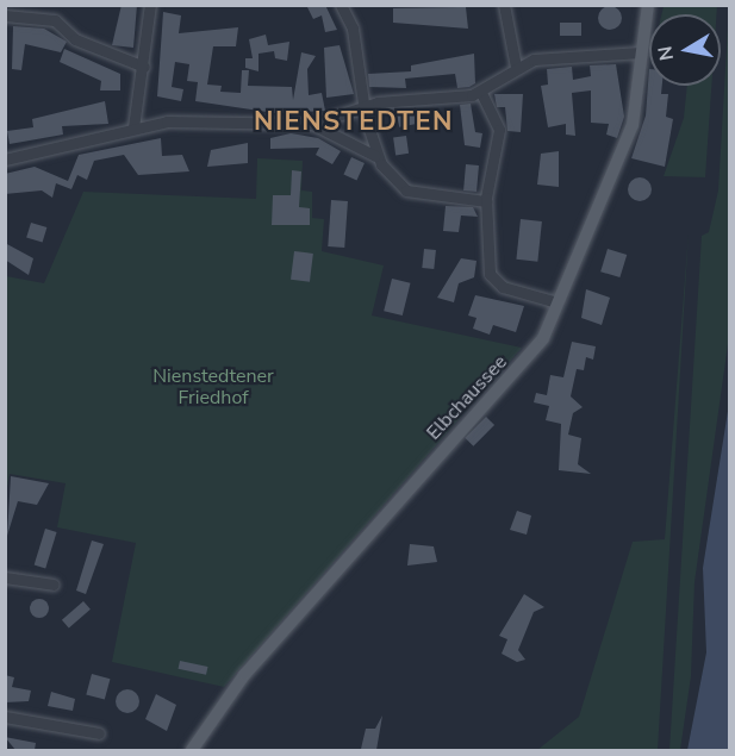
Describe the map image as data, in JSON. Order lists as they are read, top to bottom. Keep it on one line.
{"streets":{"main road":["Elbchaussee"]},"districts":["NIENSTEDTEN"],"parks":["Nienstedtener Friedhof"],"north":"left"}
